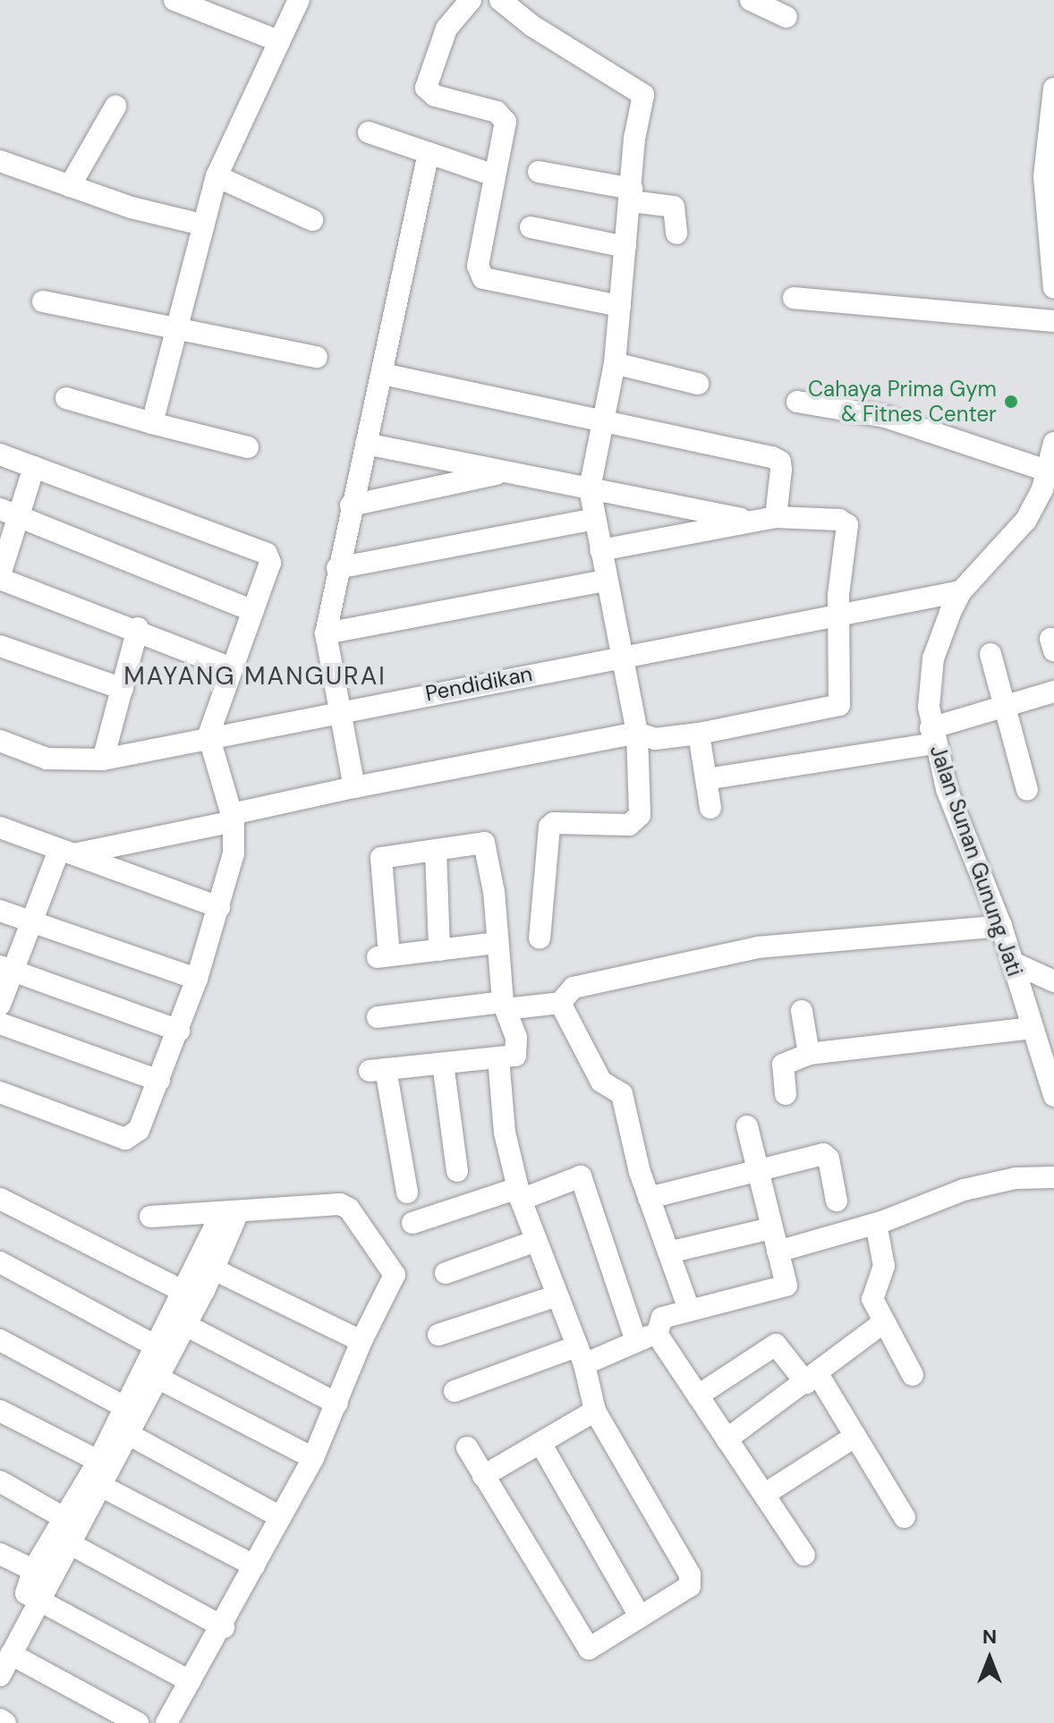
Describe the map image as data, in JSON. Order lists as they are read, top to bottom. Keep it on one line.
{"streets":{"street":["Pendidikan","Jalan Sunan Gunung Jati"]},"crossings":[["Pendidikan","Jalan Sunan Gunung Jati"]],"districts":["MAYANG MANGURAI"],"places":["Cahaya Prima Gym & Fitnes Center"],"north":"top"}
